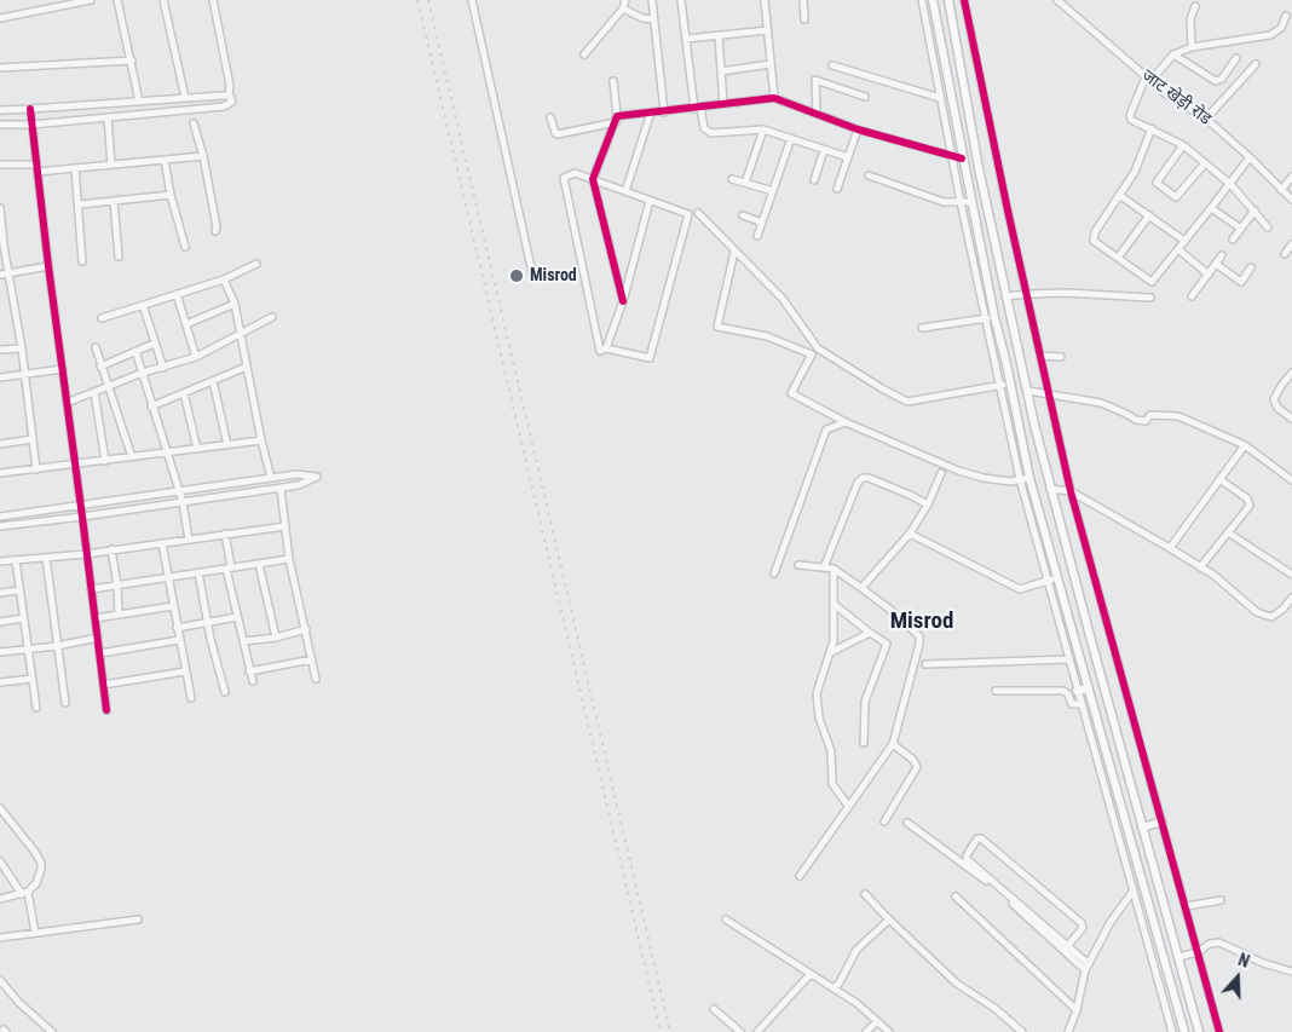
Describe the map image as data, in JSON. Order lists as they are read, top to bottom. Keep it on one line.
{"streets":{"street":["जाट खेड़ी रोड"]},"districts":["Misrod"],"places":["Misrod"],"north":"top"}
